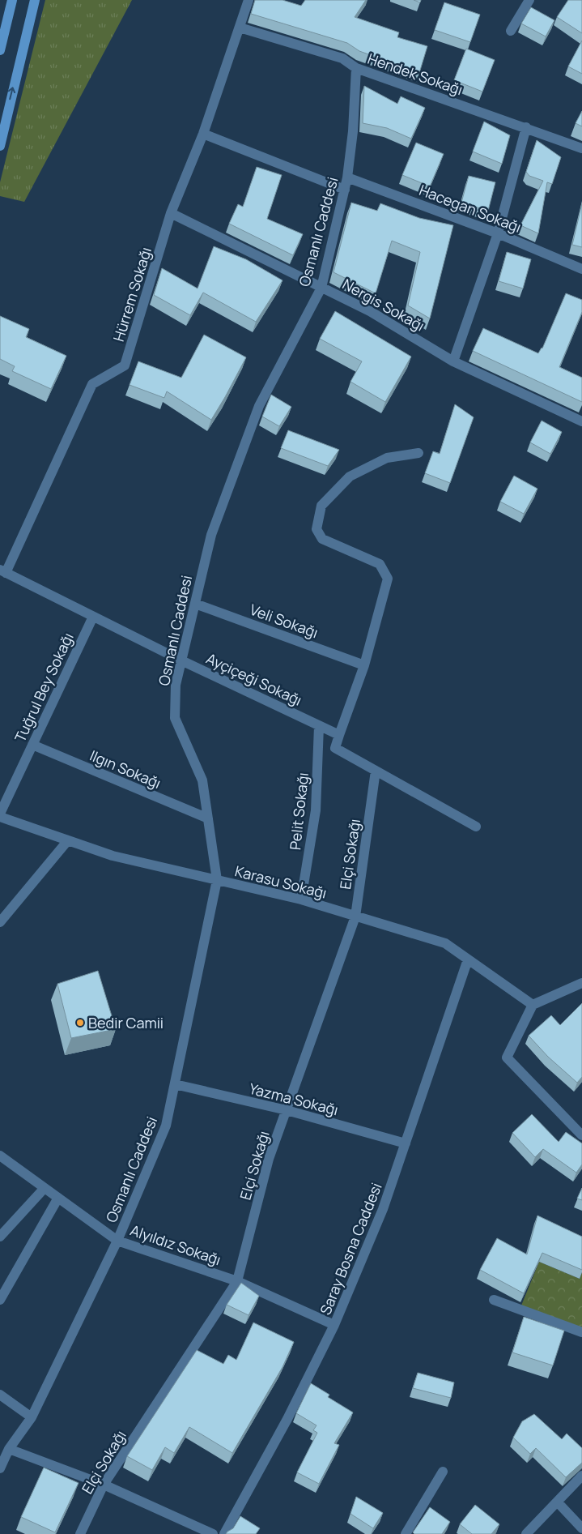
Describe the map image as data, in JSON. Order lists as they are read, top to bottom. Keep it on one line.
{"streets":{"street":["Hendek Sokağı","Hacegan Sokağı","Osmanlı Caddesi","Hürrem Sokağı","Nergis Sokağı","Veli Sokağı","Ayçiçeği Sokağı","Tuğrul Bey Sokağı","Ilgın Sokağı","Pelit Sokağı","Elçi Sokağı","Karasu Sokağı","Yazma Sokağı","Alyıldız Sokağı","Saray Bosna Caddesi"]},"crossings":[["Hendek Sokağı","Osmanlı Caddesi"],["Hendek Sokağı","Hürrem Sokağı"],["Hacegan Sokağı","Osmanlı Caddesi"],["Osmanlı Caddesi","Nergis Sokağı"],["Osmanlı Caddesi","Veli Sokağı"],["Osmanlı Caddesi","Ayçiçeği Sokağı"],["Osmanlı Caddesi","Ilgın Sokağı"],["Osmanlı Caddesi","Karasu Sokağı"],["Osmanlı Caddesi","Yazma Sokağı"],["Osmanlı Caddesi","Alyıldız Sokağı"],["Hürrem Sokağı","Nergis Sokağı"],["Hürrem Sokağı","Ayçiçeği Sokağı"],["Ayçiçeği Sokağı","Tuğrul Bey Sokağı"],["Ayçiçeği Sokağı","Pelit Sokağı"],["Tuğrul Bey Sokağı","Ilgın Sokağı"],["Pelit Sokağı","Karasu Sokağı"],["Elçi Sokağı","Karasu Sokağı"],["Elçi Sokağı","Yazma Sokağı"],["Elçi Sokağı","Alyıldız Sokağı"],["Karasu Sokağı","Saray Bosna Caddesi"],["Yazma Sokağı","Saray Bosna Caddesi"],["Alyıldız Sokağı","Saray Bosna Caddesi"]],"places":["Bedir Camii"]}
